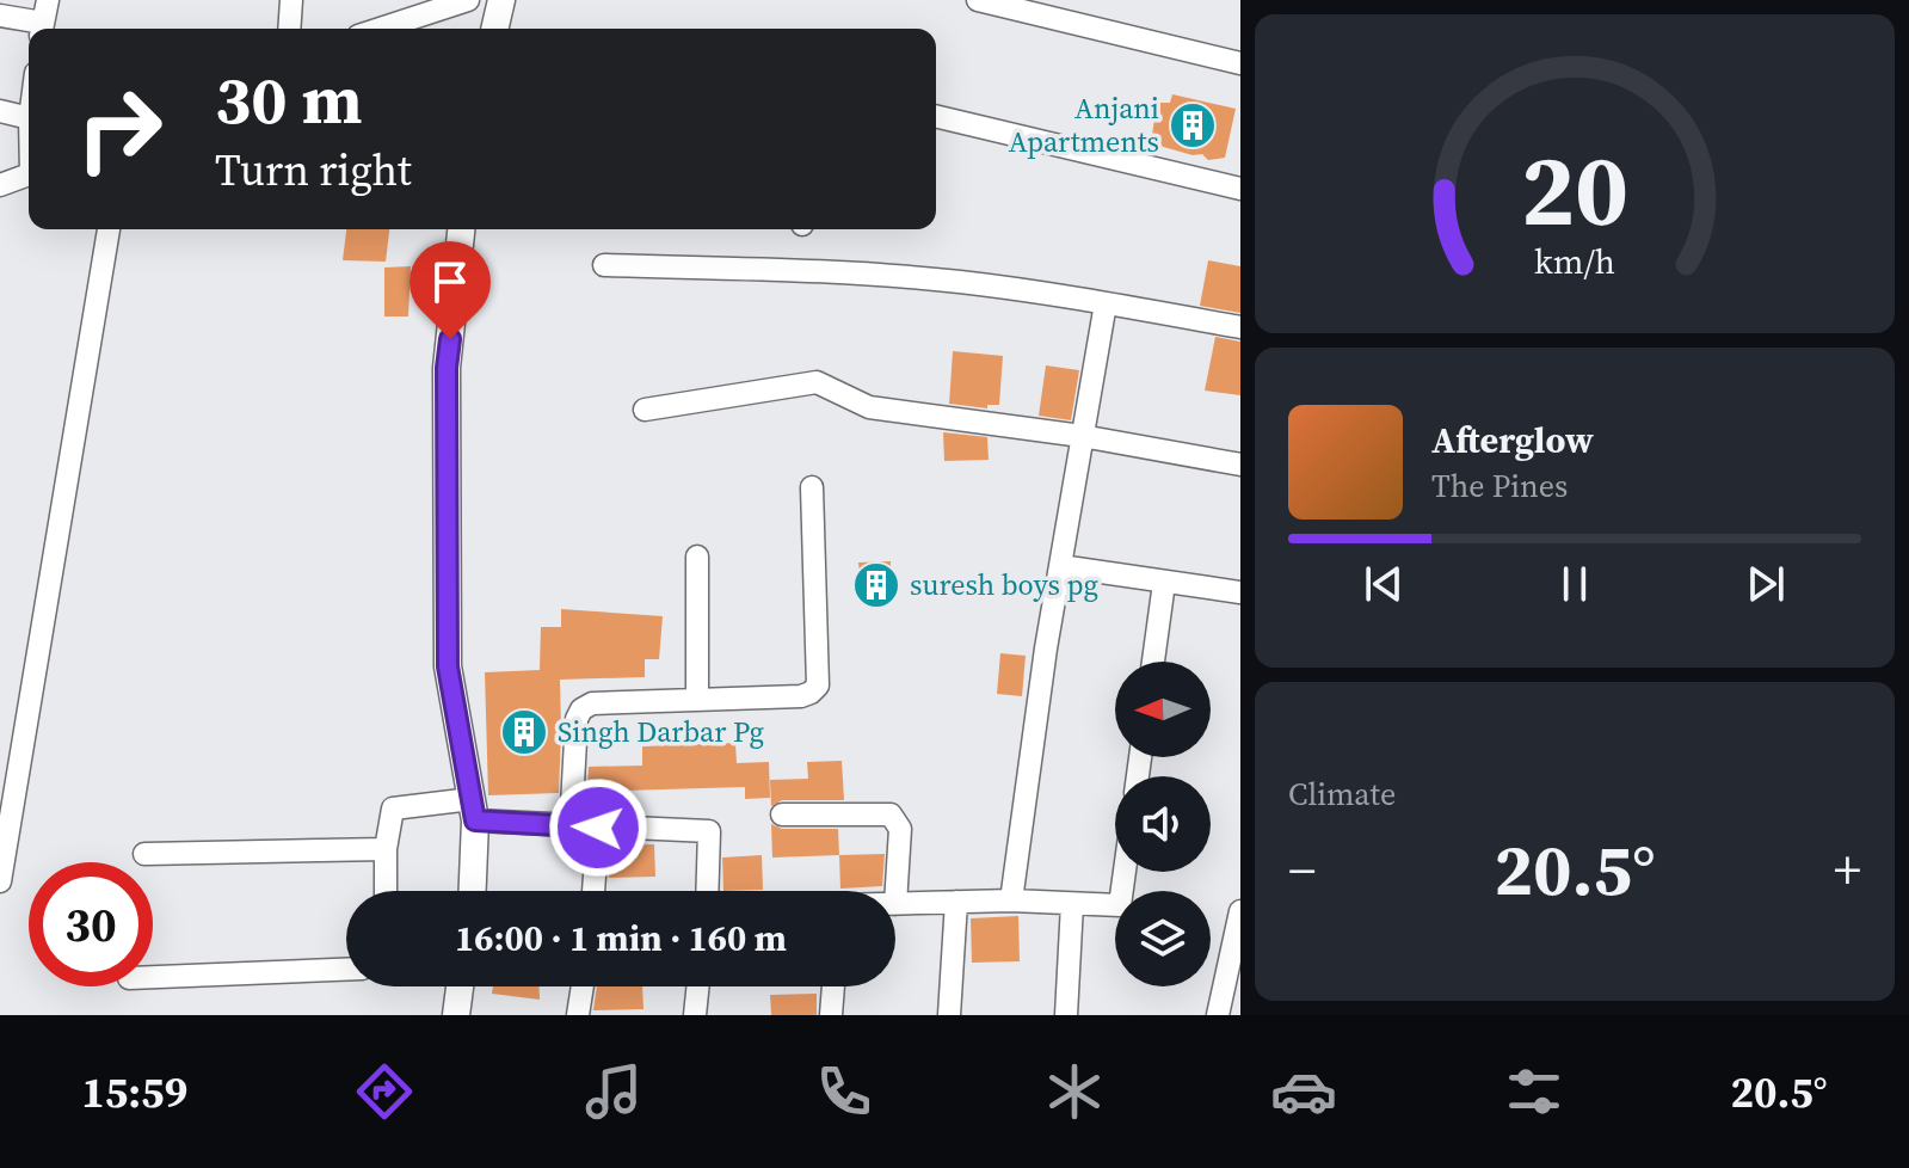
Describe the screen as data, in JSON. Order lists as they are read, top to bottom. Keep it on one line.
{"places":{"building":["Anjani Apartments","suresh boys pg","Singh Darbar Pg"]},"north":"left","page":{"turn":["30 m","Turn right"],"song":["Afterglow","The Pines"],"tile":"Climate","heat":["−","20.5°","+"],"limit":"30","trip":"16:00 · 1 min · 160 m","tabs":["15:59","20.5°"],"gauge":["20","km/h"]}}
